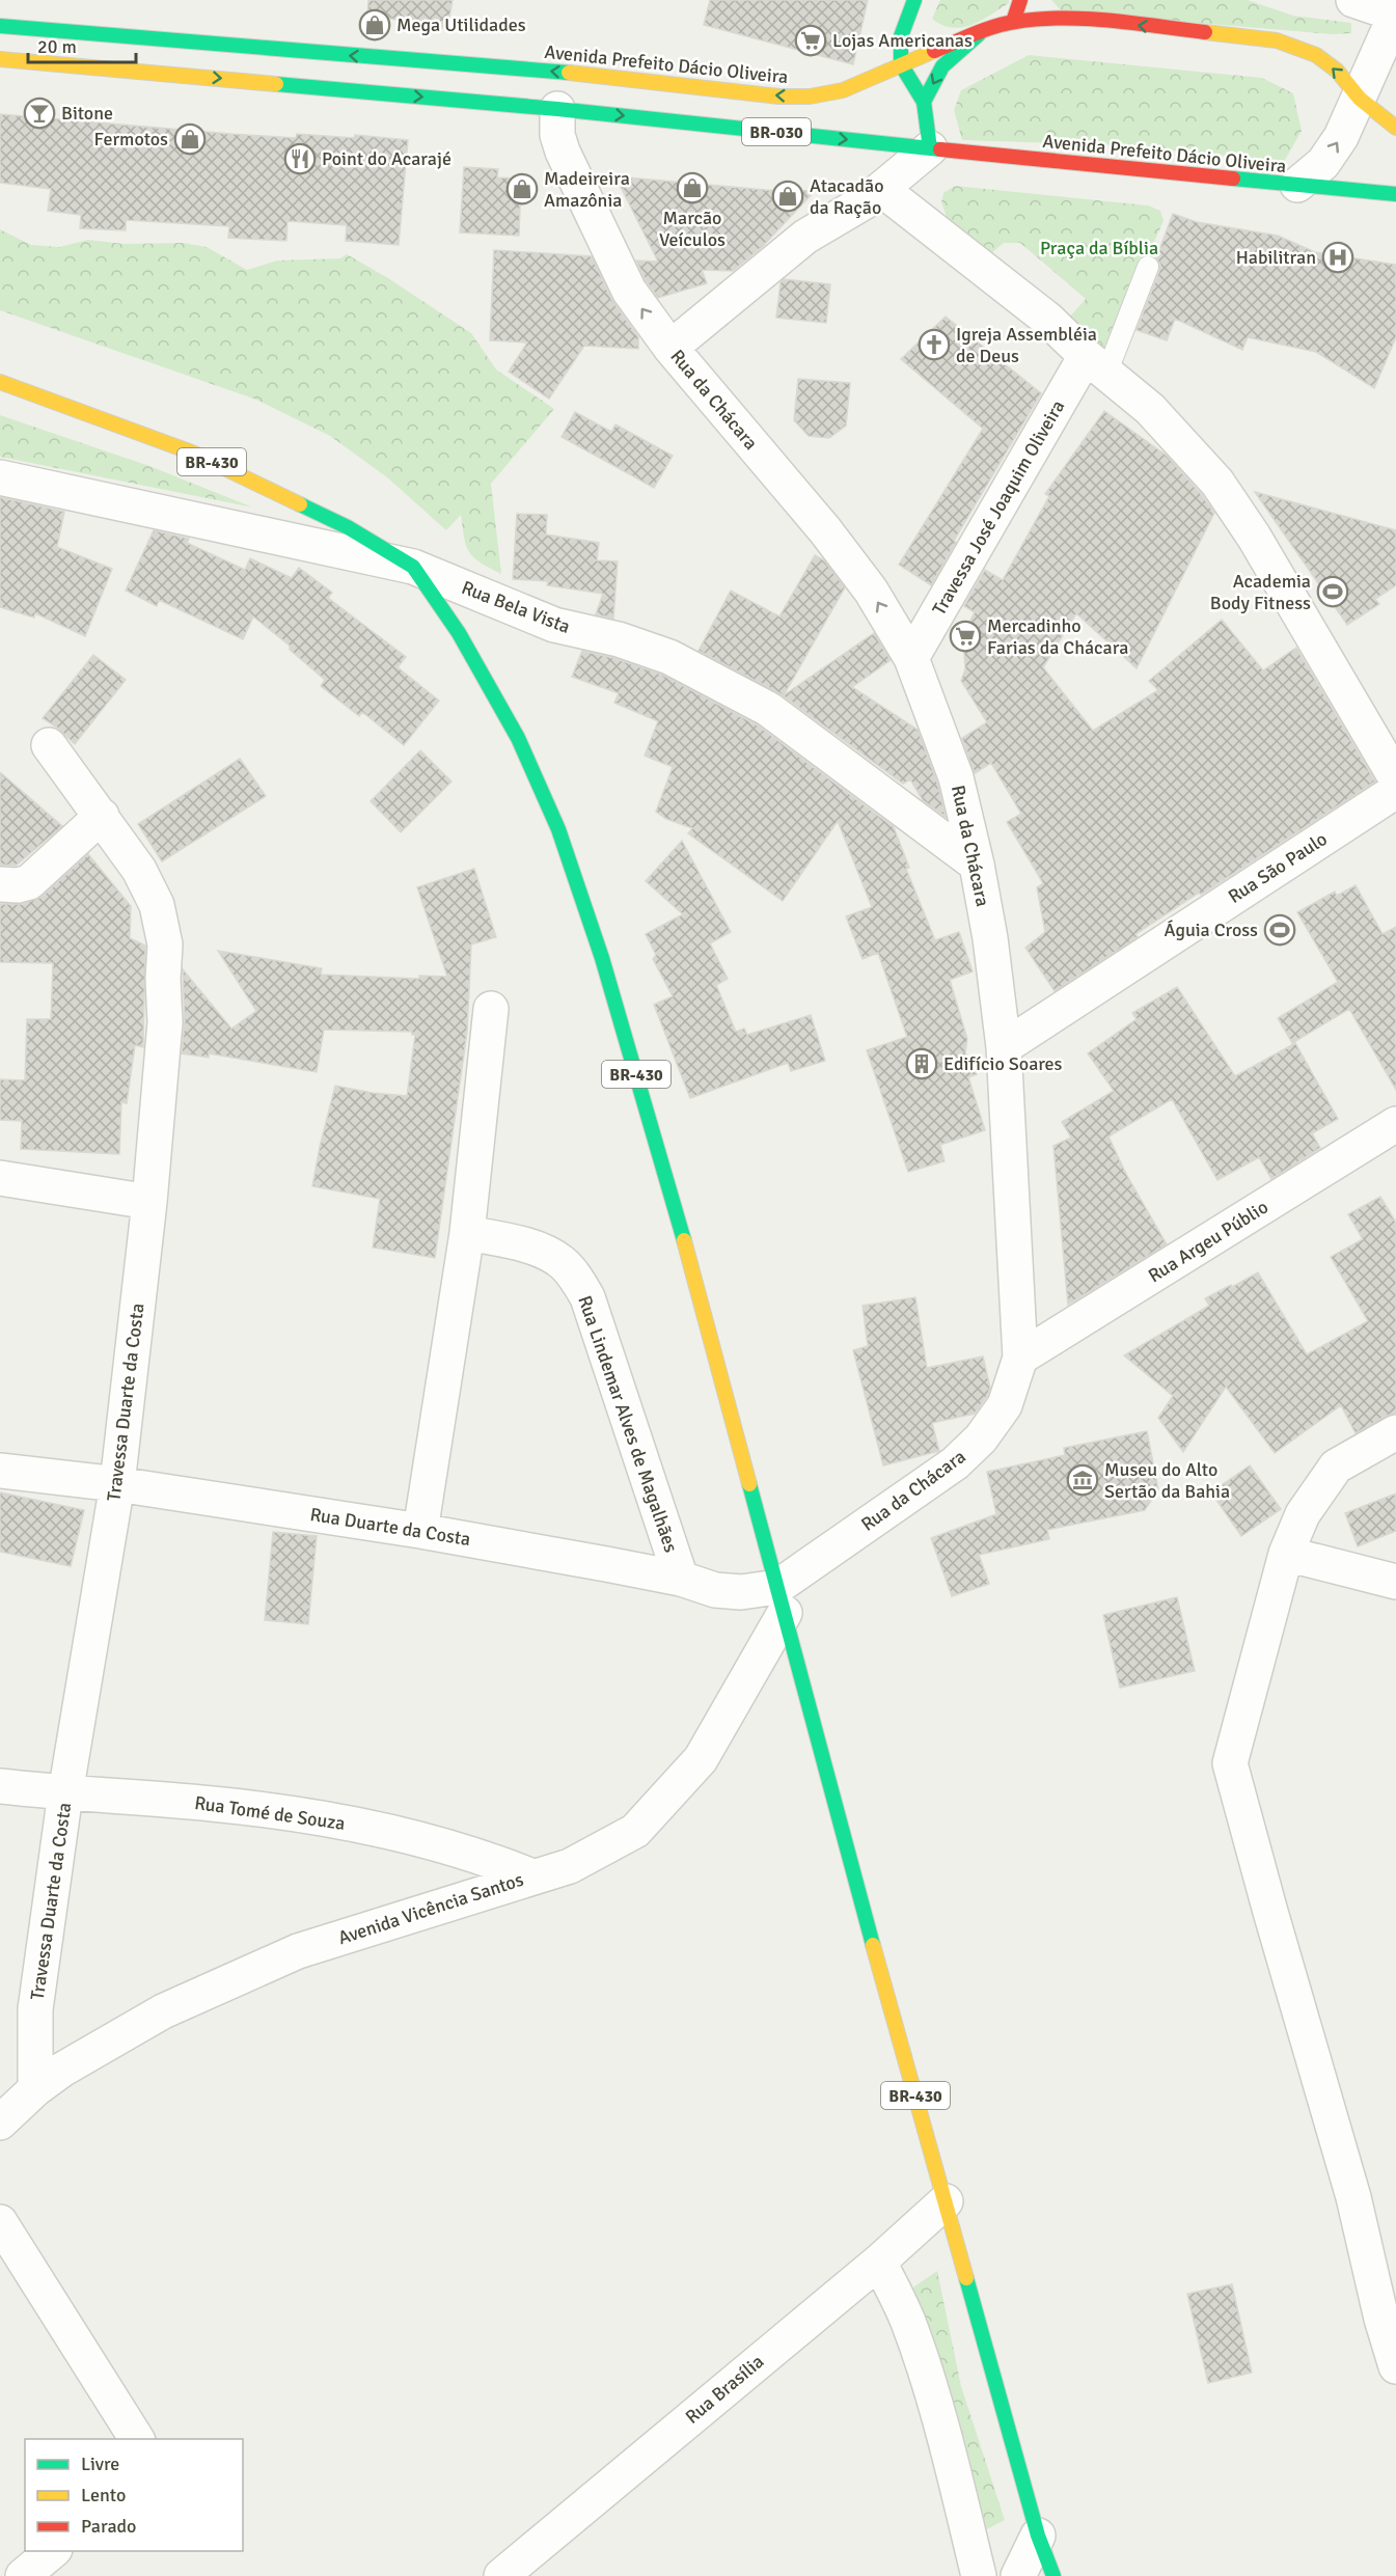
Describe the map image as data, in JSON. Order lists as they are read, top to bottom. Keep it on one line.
{"streets":{"main road":["Avenida Prefeito Dácio Oliveira","BR-030","BR-430"],"street":["Rua da Chácara","Travessa José Joaquim Oliveira","Rua Bela Vista","Rua São Paulo","Rua Argeu Públio","Travessa Duarte da Costa","Rua Lindemar Alves de Magalhães","Rua Duarte da Costa","Rua Tomé de Souza","Avenida Vicência Santos","Rua Brasília"]},"crossings":[["Avenida Prefeito Dácio Oliveira","Rua da Chácara"],["Rua da Chácara","BR-430"],["Rua da Chácara","Travessa José Joaquim Oliveira"],["Rua da Chácara","Rua Bela Vista"],["Rua da Chácara","Rua São Paulo"],["Rua da Chácara","Rua Argeu Públio"],["Rua da Chácara","Rua Duarte da Costa"],["Rua da Chácara","Avenida Vicência Santos"],["BR-430","Rua Bela Vista"],["BR-430","Rua Duarte da Costa"],["BR-430","Avenida Vicência Santos"],["BR-430","Rua Brasília"],["Travessa Duarte da Costa","Rua Duarte da Costa"],["Travessa Duarte da Costa","Rua Tomé de Souza"],["Travessa Duarte da Costa","Avenida Vicência Santos"],["Rua Lindemar Alves de Magalhães","Rua Duarte da Costa"],["Rua Duarte da Costa","Avenida Vicência Santos"],["Rua Tomé de Souza","Avenida Vicência Santos"]],"parks":["Praça da Bíblia"],"places":{"shop":["Mega Utilidades","Fermotos","Marcão Veículos","Madeireira Amazônia","Atacadão da Ração"],"supermarket":["Lojas Americanas","Mercadinho Farias da Chácara"],"bar":["Bitone"],"restaurant":["Point do Acarajé"],"hospital":["Habilitran"],"church":["Igreja Assembléia de Deus"],"sports":["Academia Body Fitness","Águia Cross"],"building":["Edifício Soares"],"museum":["Museu do Alto Sertão da Bahia"]},"legend":["Livre","Lento","Parado"],"scale_bar":"20 m"}
